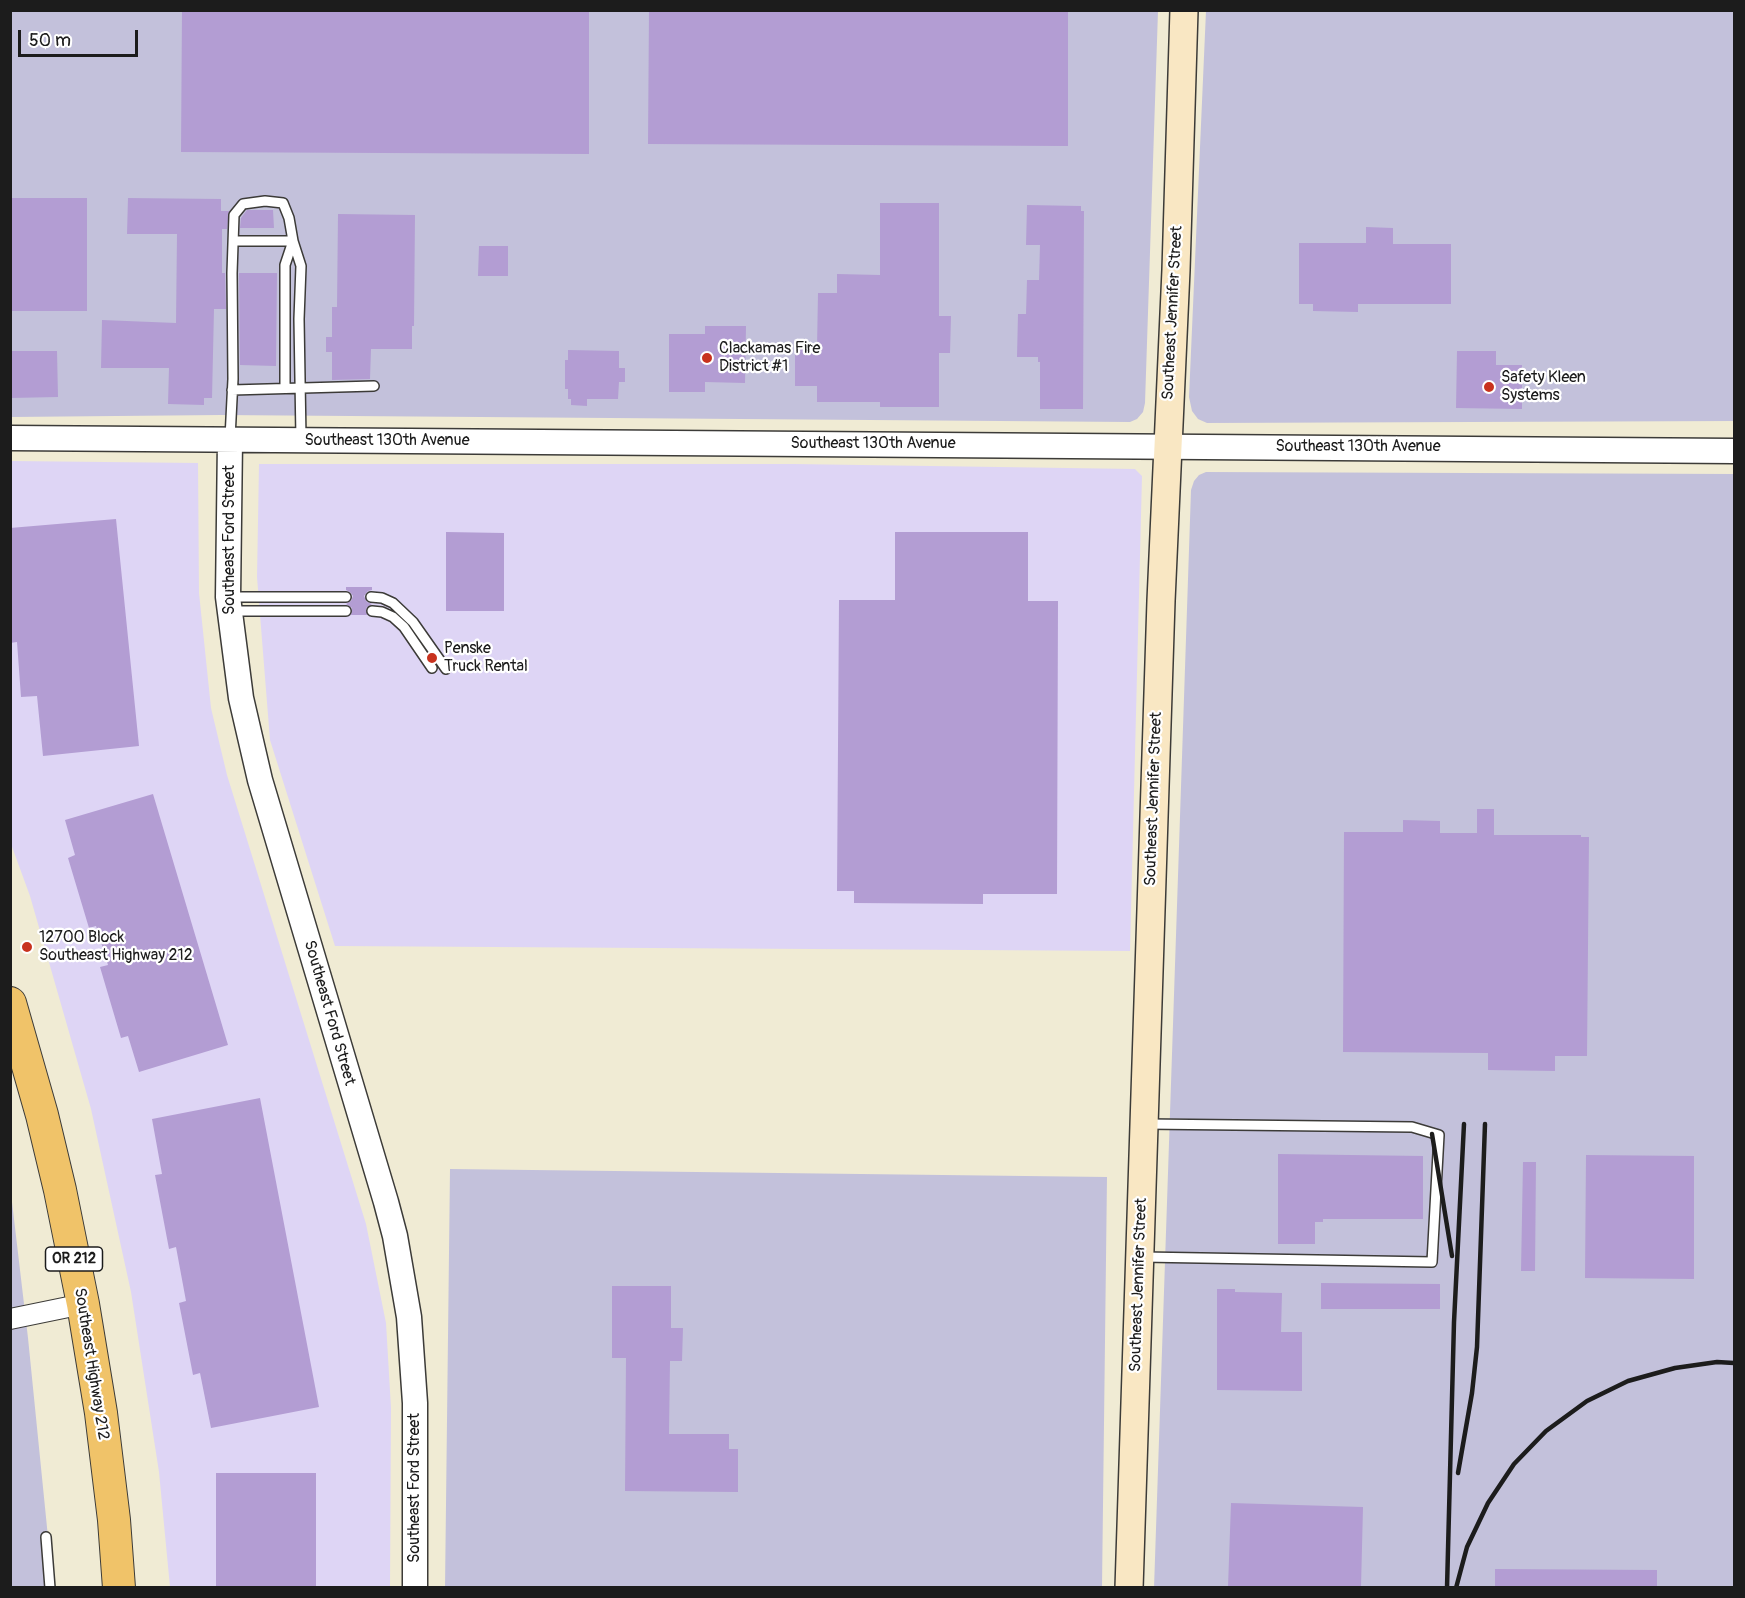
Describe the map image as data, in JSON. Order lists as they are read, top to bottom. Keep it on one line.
{"streets":{"highway":["OR 212","Southeast Highway 212"],"main road":["Southeast Jennifer Street"],"street":["Southeast 130th Avenue","Southeast Ford Street"]},"crossings":[["Southeast Jennifer Street","Southeast 130th Avenue"],["Southeast 130th Avenue","Southeast Ford Street"]],"places":["Clackamas Fire District #1","Safety Kleen Systems","Penske Truck Rental","12700 Block Southeast Highway 212"],"scale_bar":"50 m"}
